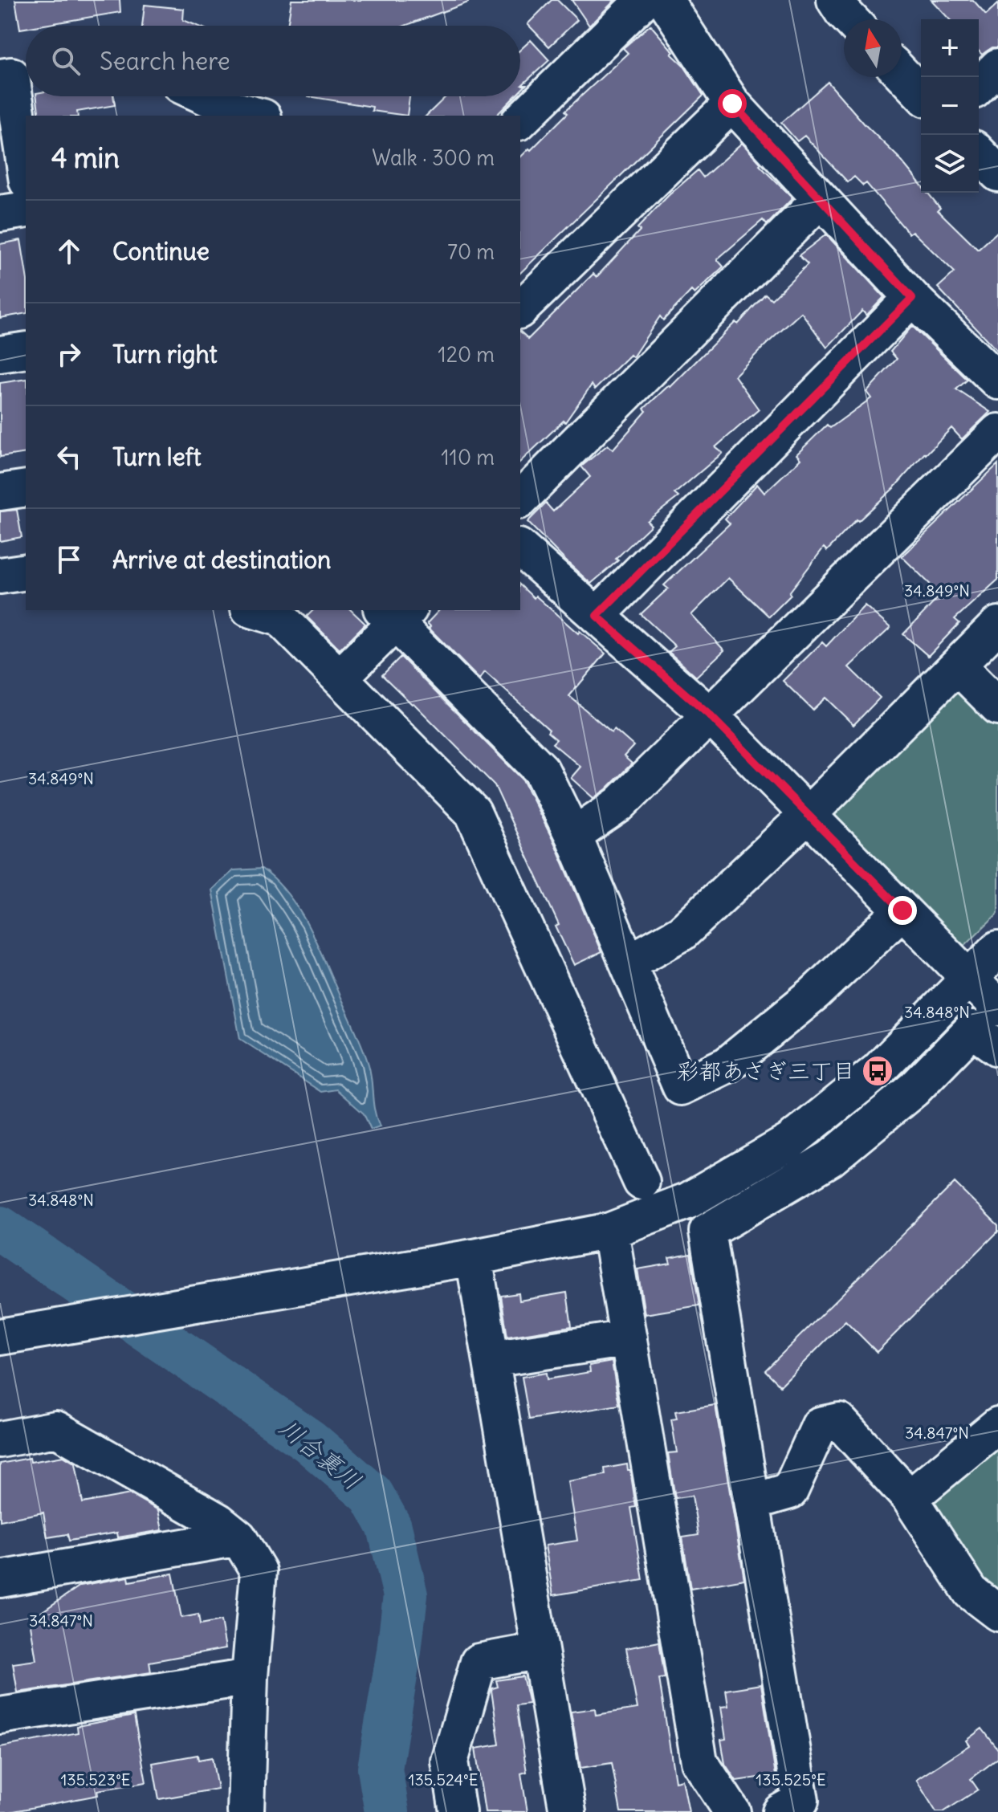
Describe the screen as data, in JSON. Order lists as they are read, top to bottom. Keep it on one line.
{"water":["川合裏川"],"places":{"bus stop":["彩都あさぎ三丁目"]},"north":"top","page":{"map_buttons":["+","−"],"search":"Search here","heading":["4 min","Walk · 300 m"],"list":[["Continue","70 m"],["Turn right","120 m"],["Turn left","110 m"],"Arrive at destination"]},"coordinates":["34.849°N","34.848°N","34.847°N","135.523°E","135.524°E","135.525°E"]}
